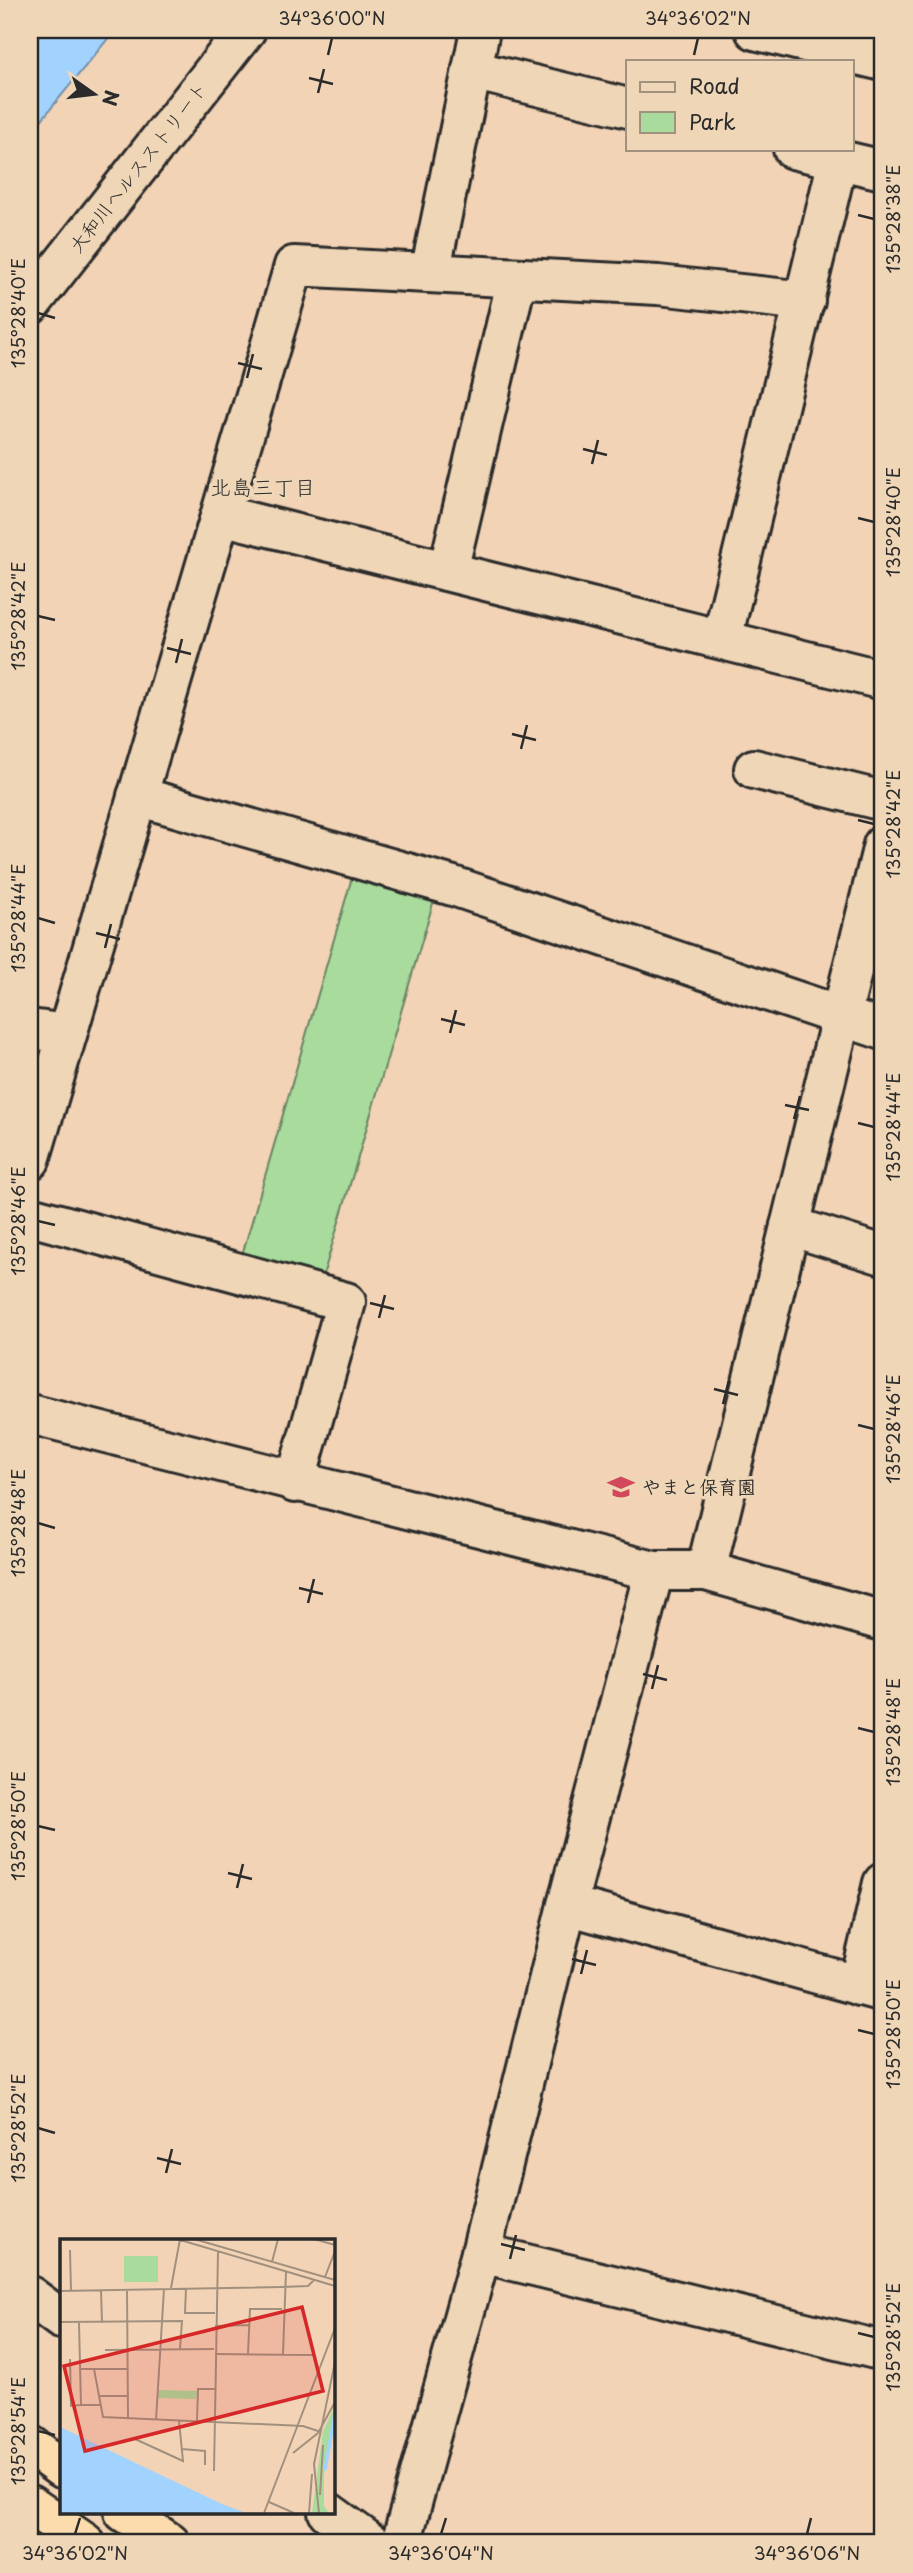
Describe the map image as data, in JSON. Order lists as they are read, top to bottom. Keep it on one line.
{"streets":{"street":["大和川ヘルスストリート"]},"districts":["北島三丁目"],"places":{"school or university":["やまと保育園"]},"legend":["Road","Park"],"north":"right","coordinates":["34°36'00\"N","34°36'02\"N","135°28'38\"E","135°28'40\"E","135°28'42\"E","135°28'44\"E","135°28'46\"E","135°28'48\"E","135°28'50\"E","135°28'52\"E","135°28'54\"E","34°36'04\"N","34°36'06\"N"]}
